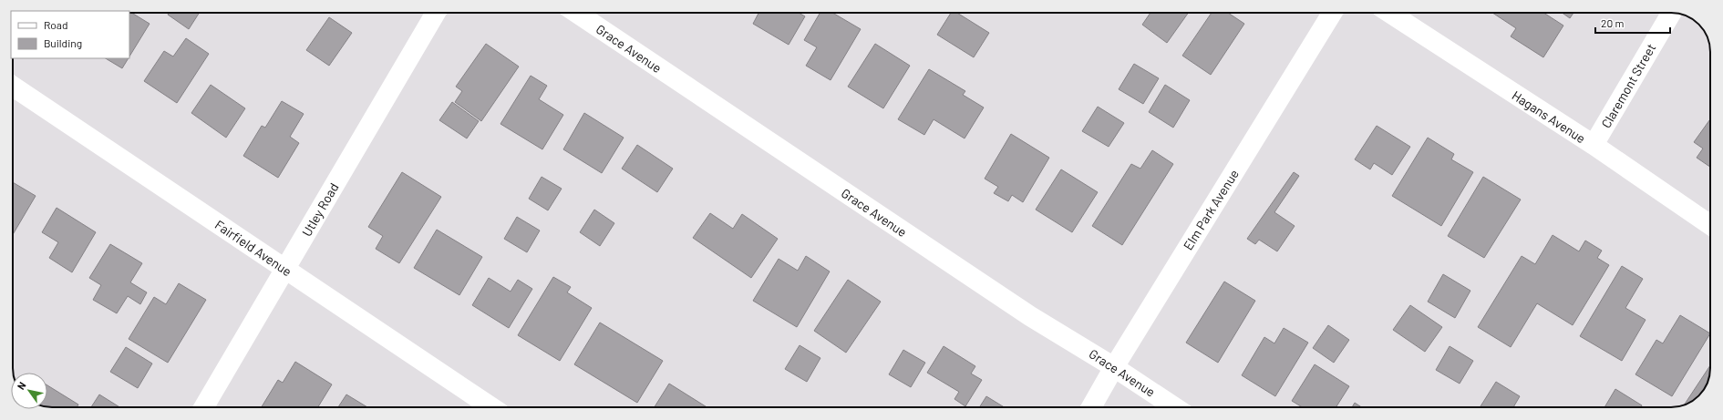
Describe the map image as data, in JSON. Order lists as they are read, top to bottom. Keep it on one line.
{"streets":{"street":["Grace Avenue","Claremont Street","Hagans Avenue","Utley Road","Elm Park Avenue","Fairfield Avenue"]},"crossings":[["Grace Avenue","Elm Park Avenue"],["Claremont Street","Hagans Avenue"],["Utley Road","Fairfield Avenue"]],"legend":["Road","Building"],"scale_bar":"20 m","north":"top left"}
